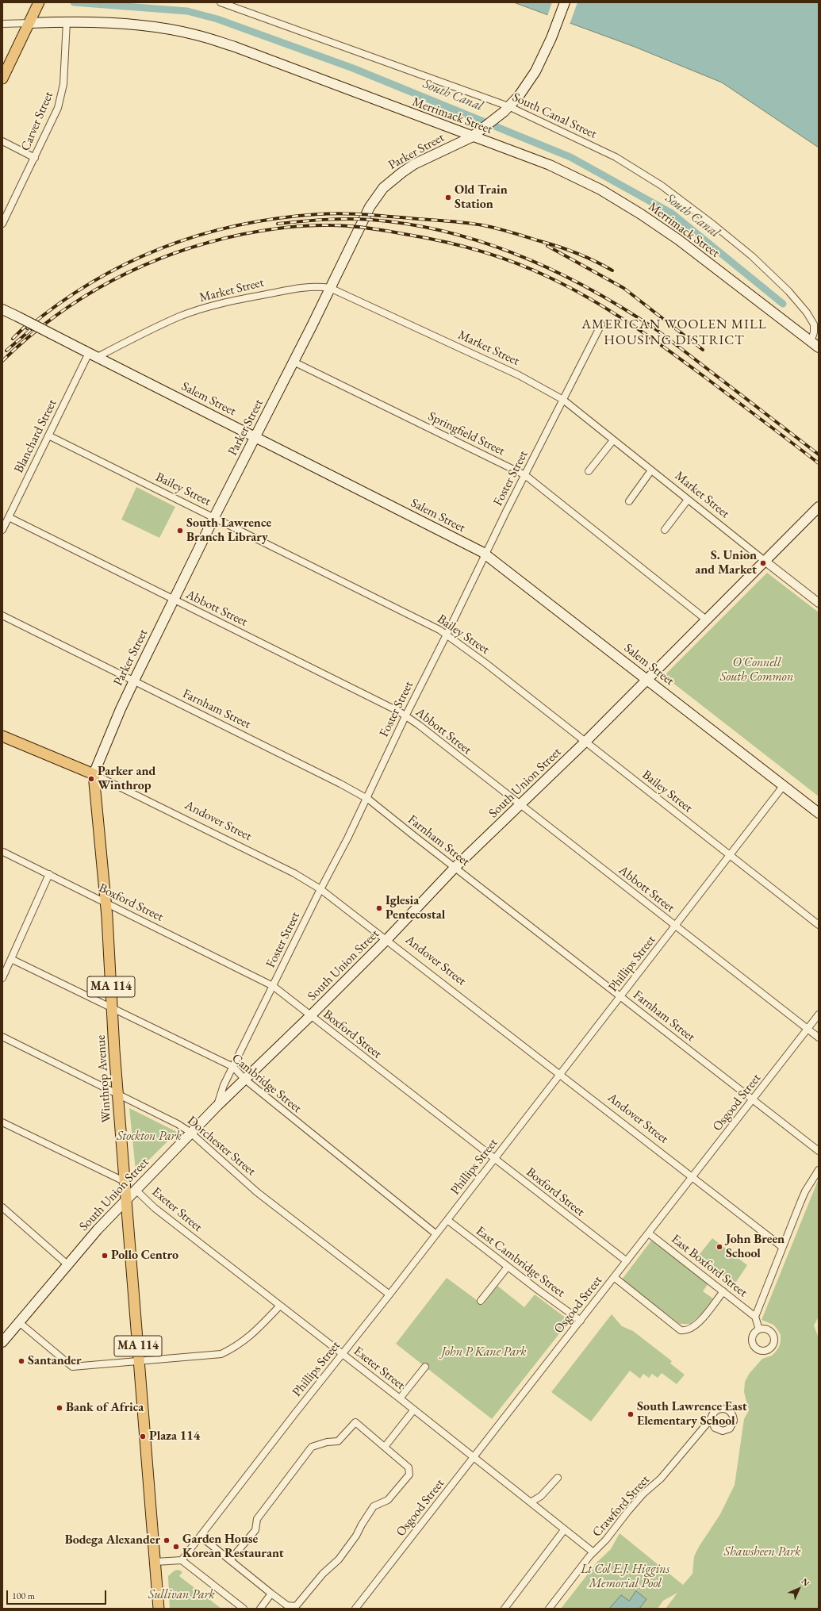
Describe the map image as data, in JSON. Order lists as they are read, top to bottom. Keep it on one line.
{"streets":{"main road":["Merrimack Street","Parker Street","Salem Street","South Union Street","Andover Street","MA 114","Winthrop Avenue"],"street":["South Canal Street","Carver Street","Market Street","Springfield Street","Blanchard Street","Foster Street","Bailey Street","Abbott Street","Farnham Street","Boxford Street","Phillips Street","Cambridge Street","Osgood Street","Dorchester Street","Exeter Street","East Cambridge Street","East Boxford Street","Crawford Street"]},"crossings":[["Merrimack Street","South Canal Street"],["Merrimack Street","Carver Street"],["Merrimack Street","Parker Street"],["South Canal Street","Parker Street"],["Parker Street","Market Street"],["Parker Street","Salem Street"],["Parker Street","Springfield Street"],["Parker Street","Bailey Street"],["Parker Street","Abbott Street"],["Parker Street","Farnham Street"],["Parker Street","Andover Street"],["Parker Street","Winthrop Avenue"],["Market Street","Salem Street"],["Market Street","Blanchard Street"],["Market Street","Foster Street"],["Market Street","South Union Street"],["Salem Street","Blanchard Street"],["Salem Street","Foster Street"],["Salem Street","South Union Street"],["Salem Street","Phillips Street"],["Springfield Street","Foster Street"],["Springfield Street","South Union Street"],["Blanchard Street","Bailey Street"],["Blanchard Street","Abbott Street"],["Foster Street","Bailey Street"],["Foster Street","Abbott Street"],["Foster Street","Farnham Street"],["Foster Street","South Union Street"],["Foster Street","Andover Street"],["Foster Street","Boxford Street"],["Foster Street","Cambridge Street"],["Bailey Street","South Union Street"],["Bailey Street","Phillips Street"],["Abbott Street","South Union Street"],["Abbott Street","Phillips Street"],["Abbott Street","Osgood Street"],["Farnham Street","South Union Street"],["Farnham Street","Phillips Street"],["Farnham Street","Osgood Street"],["South Union Street","Andover Street"],["South Union Street","Boxford Street"],["South Union Street","Winthrop Avenue"],["South Union Street","Cambridge Street"],["South Union Street","Dorchester Street"],["South Union Street","Exeter Street"],["Andover Street","Phillips Street"],["Andover Street","Winthrop Avenue"],["Andover Street","Osgood Street"],["Boxford Street","Phillips Street"],["Boxford Street","Winthrop Avenue"],["Boxford Street","Osgood Street"],["Phillips Street","Cambridge Street"],["Phillips Street","Dorchester Street"],["Phillips Street","Exeter Street"],["Phillips Street","East Cambridge Street"],["Winthrop Avenue","Cambridge Street"],["Winthrop Avenue","Dorchester Street"],["Osgood Street","Exeter Street"],["Osgood Street","East Cambridge Street"],["Osgood Street","East Boxford Street"],["Exeter Street","Crawford Street"]],"districts":["AMERICAN WOOLEN MILL HOUSING DISTRICT"],"water":["South Canal"],"parks":["O'Connell South Common","Stockton Park","John P Kane Park","Shawsheen Park","Lt Col E.J. Higgins Memorial Pool","Sullivan Park"],"places":["Old Train Station","South Lawrence Branch Library","S. Union and Market","Parker and Winthrop","Iglesia Pentecostal","John Breen School","Pollo Centro","Santander","Bank of Africa","South Lawrence East Elementary School","Plaza 114","Bodega Alexander","Garden House Korean Restaurant"],"scale_bar":"100 m","north":"top right"}
